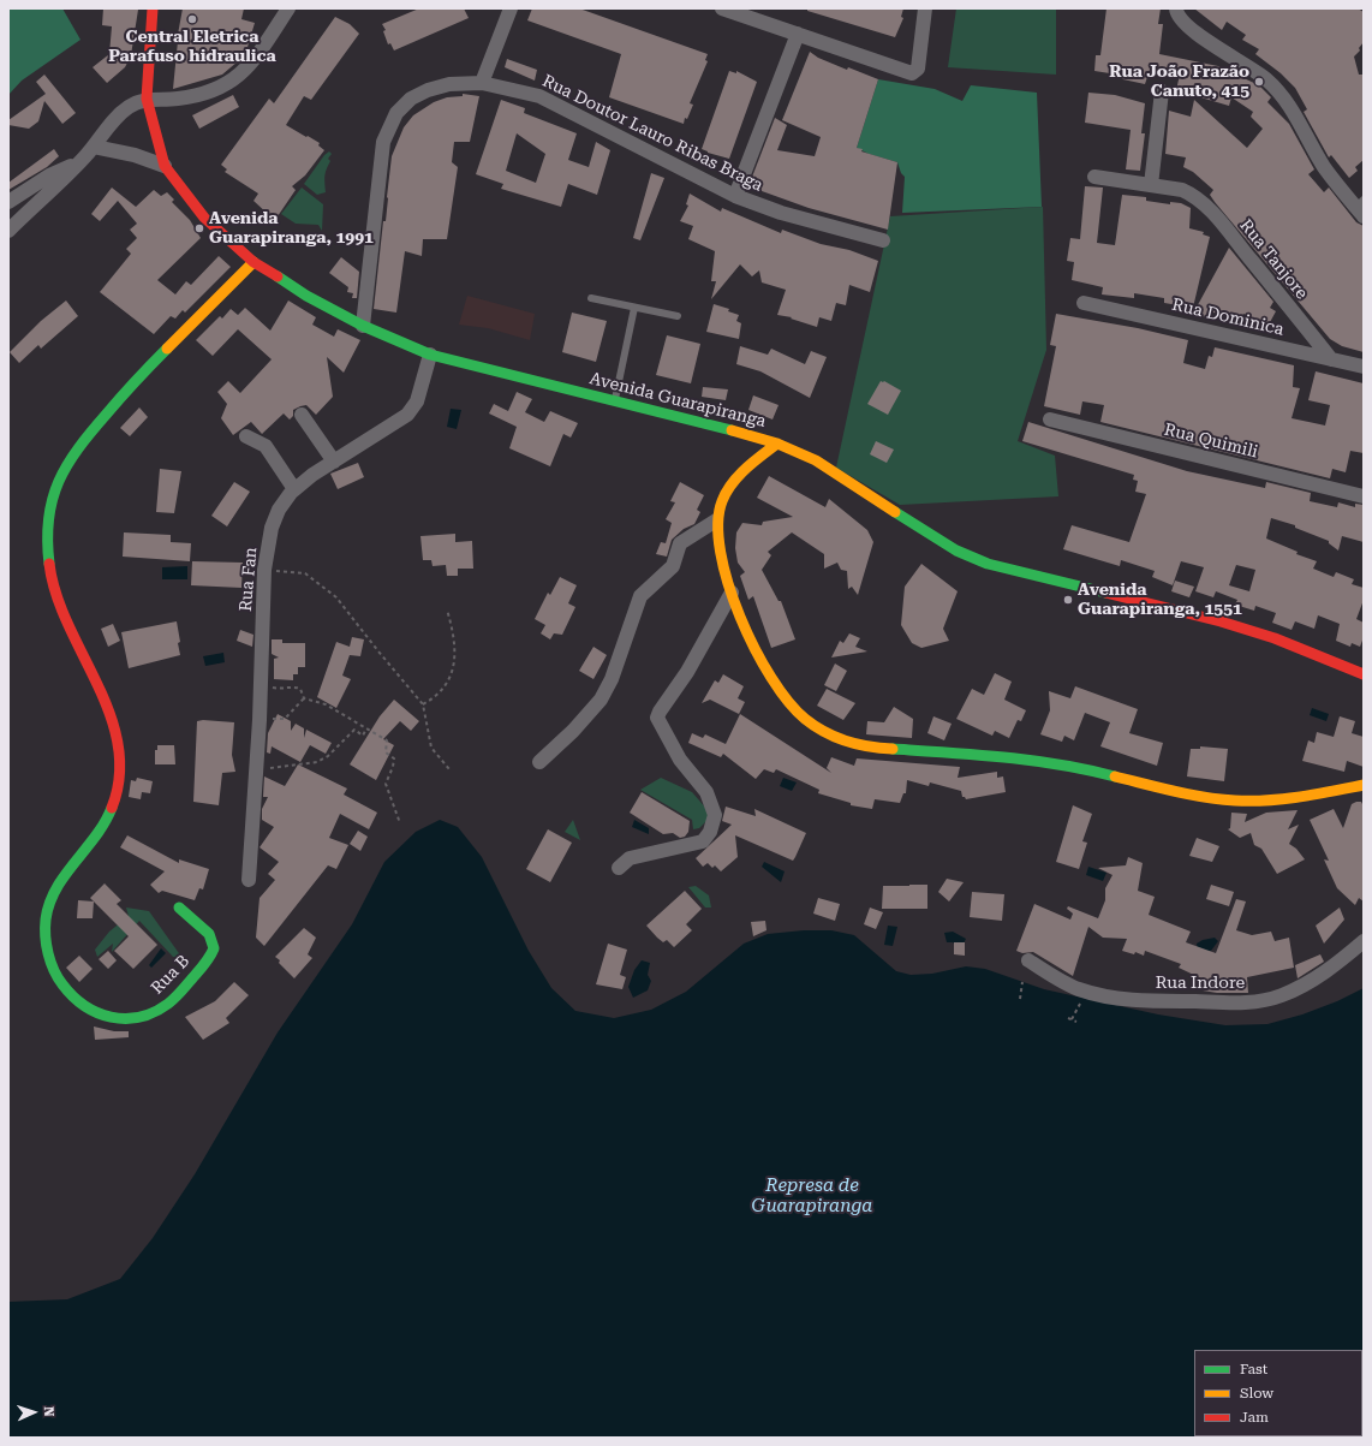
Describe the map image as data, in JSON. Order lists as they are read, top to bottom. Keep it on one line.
{"streets":{"street":["Rua Doutor Lauro Ribas Braga","Rua Tanjore","Rua Dominica","Avenida Guarapiranga","Rua Quimili","Rua Fan","Rua B","Rua Indore"]},"crossings":[["Rua Doutor Lauro Ribas Braga","Avenida Guarapiranga"],["Rua Tanjore","Rua Dominica"],["Avenida Guarapiranga","Rua Fan"],["Avenida Guarapiranga","Rua B"]],"water":["Represa de Guarapiranga"],"places":["Central Eletrica Parafuso hidraulica","Rua João Frazão Canuto, 415","Avenida Guarapiranga, 1991","Avenida Guarapiranga, 1551"],"legend":["Fast","Slow","Jam"],"north":"right"}
